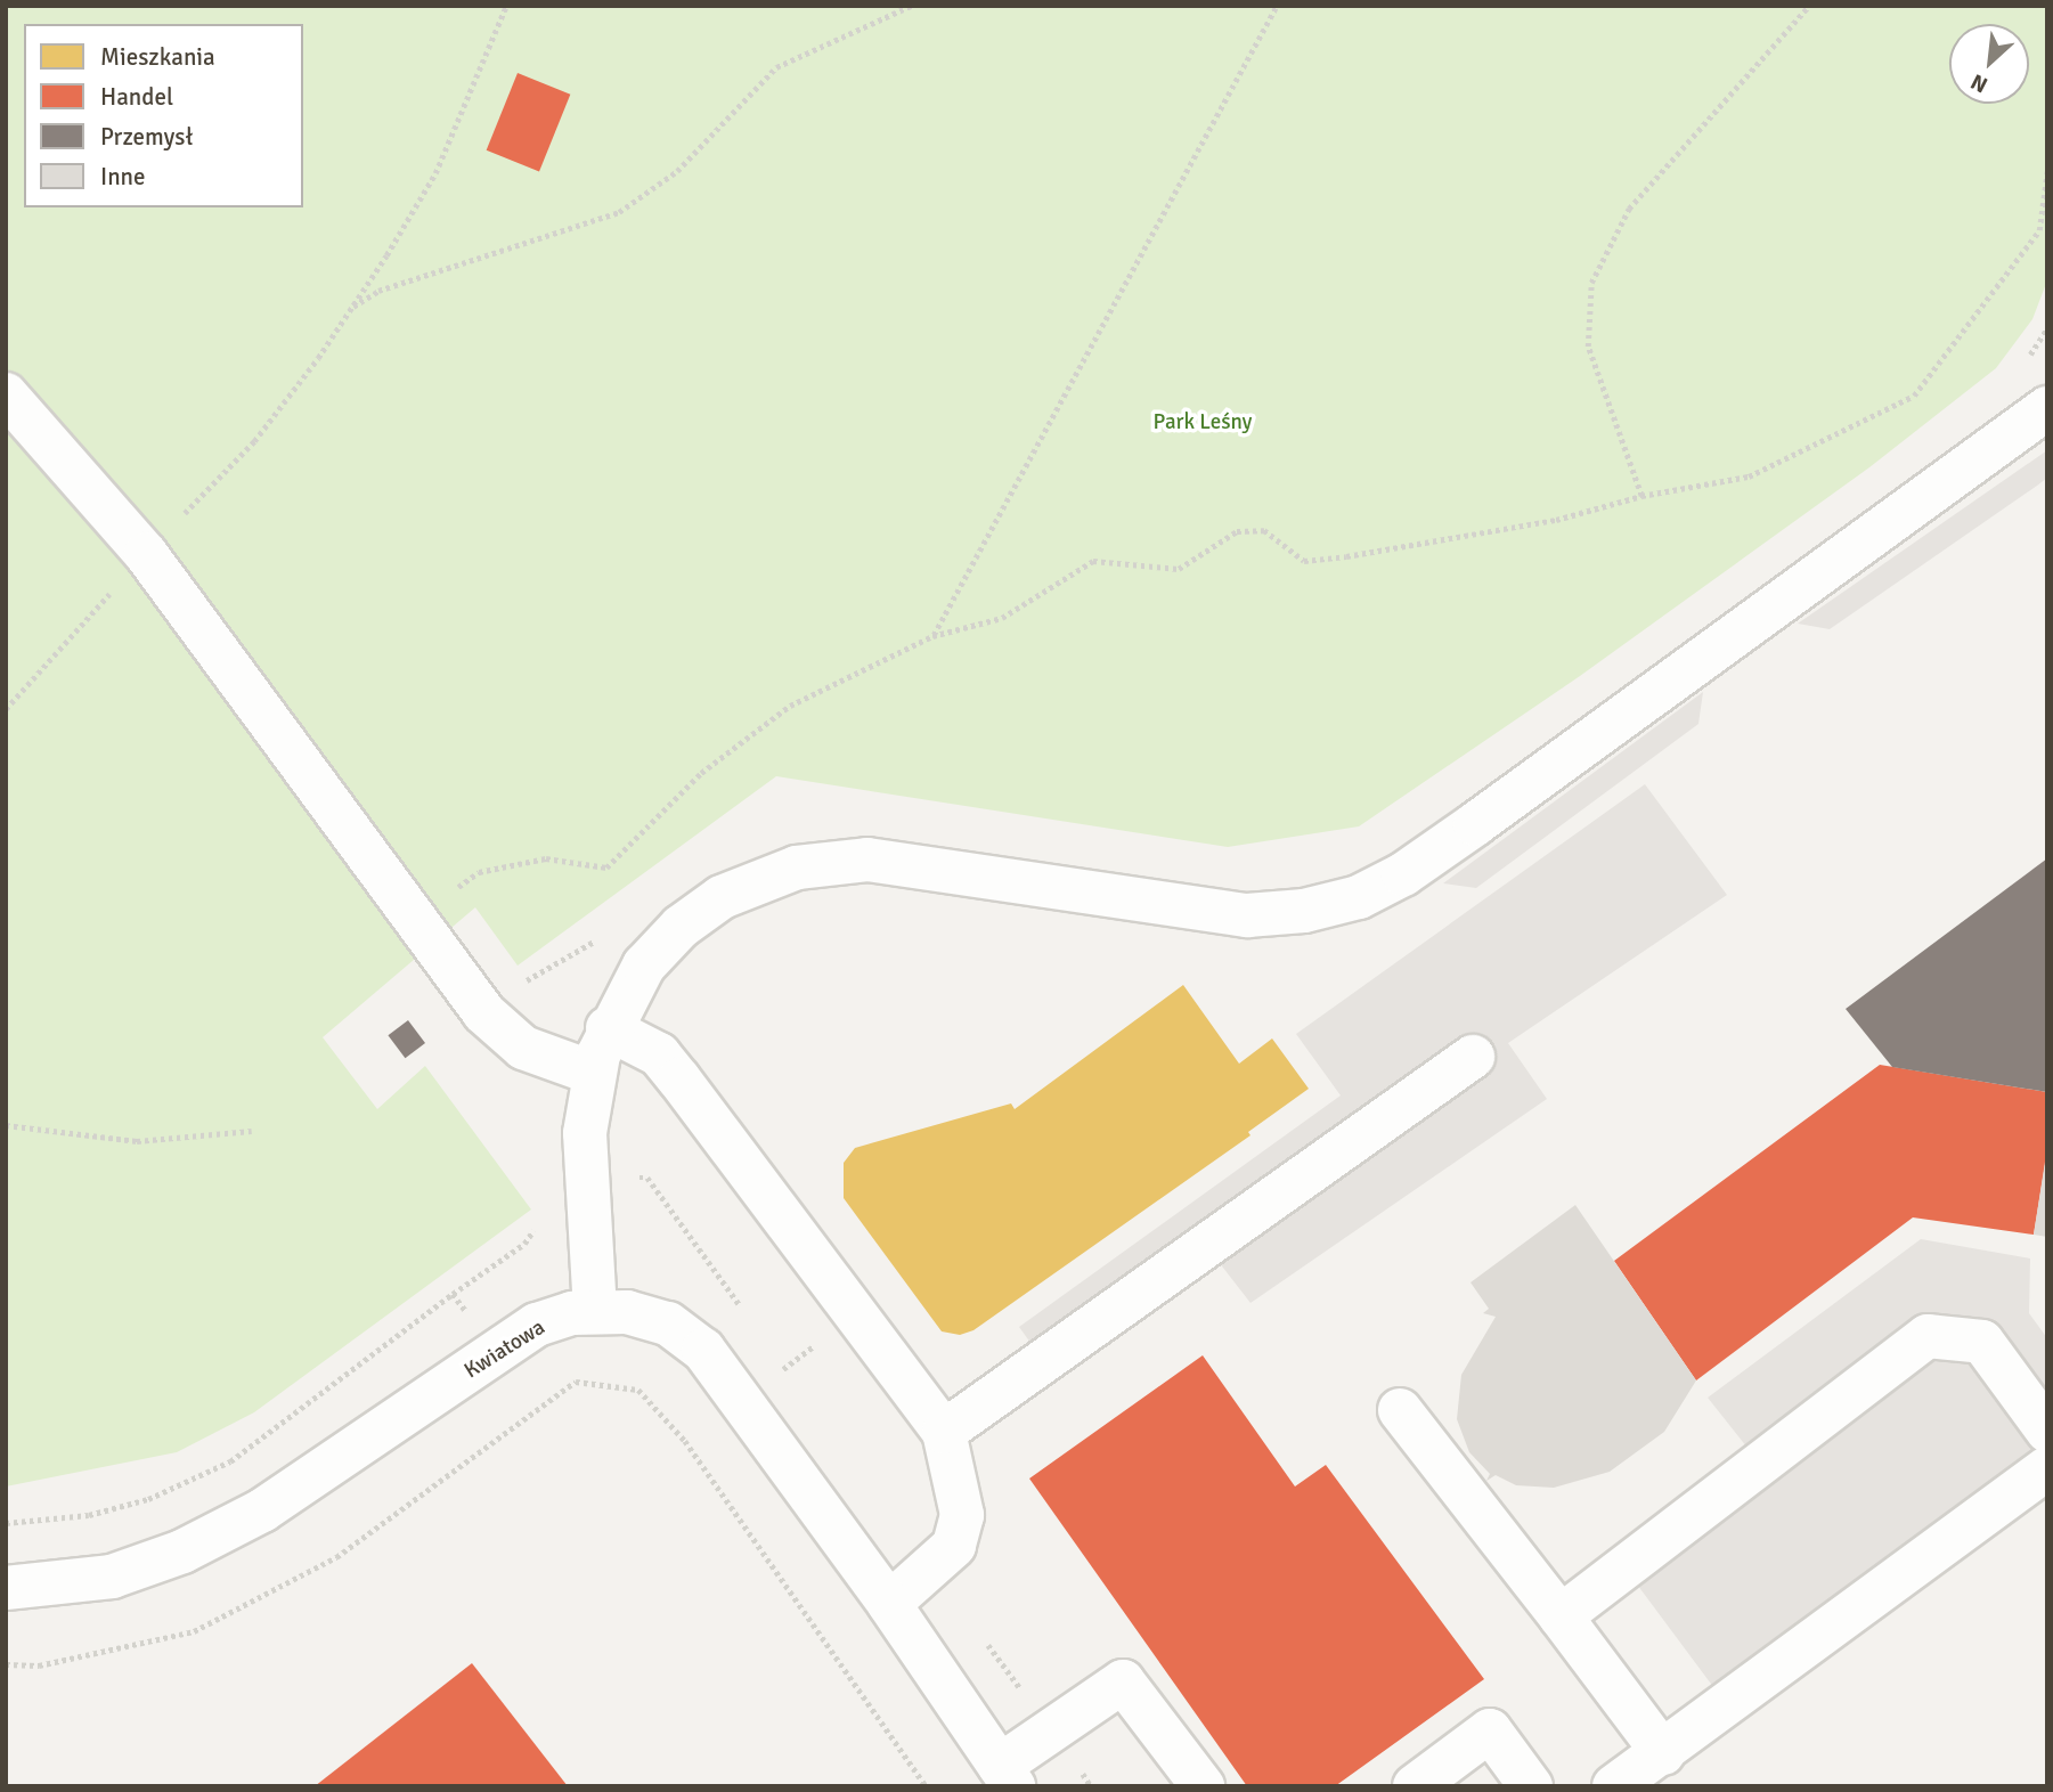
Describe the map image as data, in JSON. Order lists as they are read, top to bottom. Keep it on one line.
{"streets":{"street":["Kwiatowa"]},"parks":["Park Leśny"],"legend":["Mieszkania","Handel","Przemysł","Inne"],"north":"bottom left"}
